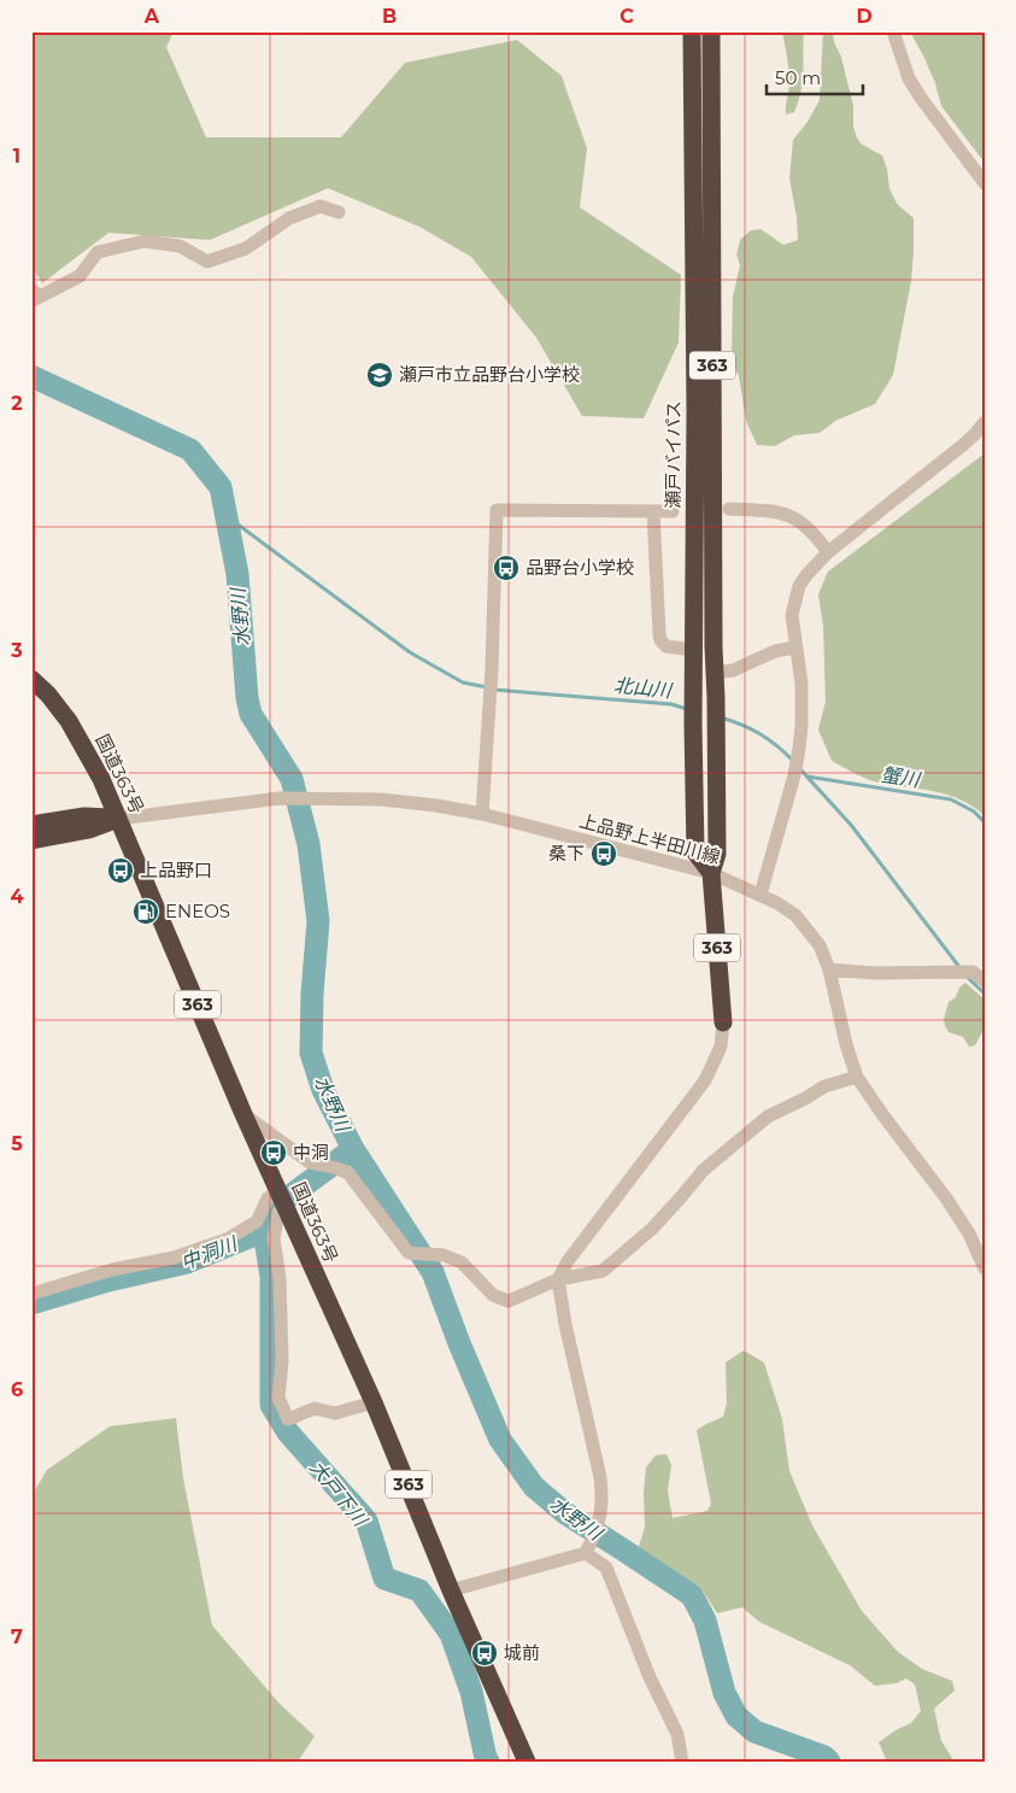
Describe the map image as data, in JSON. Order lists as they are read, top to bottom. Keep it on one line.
{"streets":{"highway":["363","瀬戸バイパス","国道363号"],"street":["上品野上半田川線"]},"crossings":[["瀬戸バイパス","上品野上半田川線"],["国道363号","上品野上半田川線"]],"water":["水野川","北山川","蟹川","中洞川","大戸下川"],"places":{"school or university":["瀬戸市立品野台小学校"],"bus stop":["品野台小学校","桑下","上品野口","中洞","城前"],"fuel station":["ENEOS"]},"scale_bar":"50 m","grid":{"columns":["A","B","C","D"],"rows":["1","2","3","4","5","6","7"]}}
